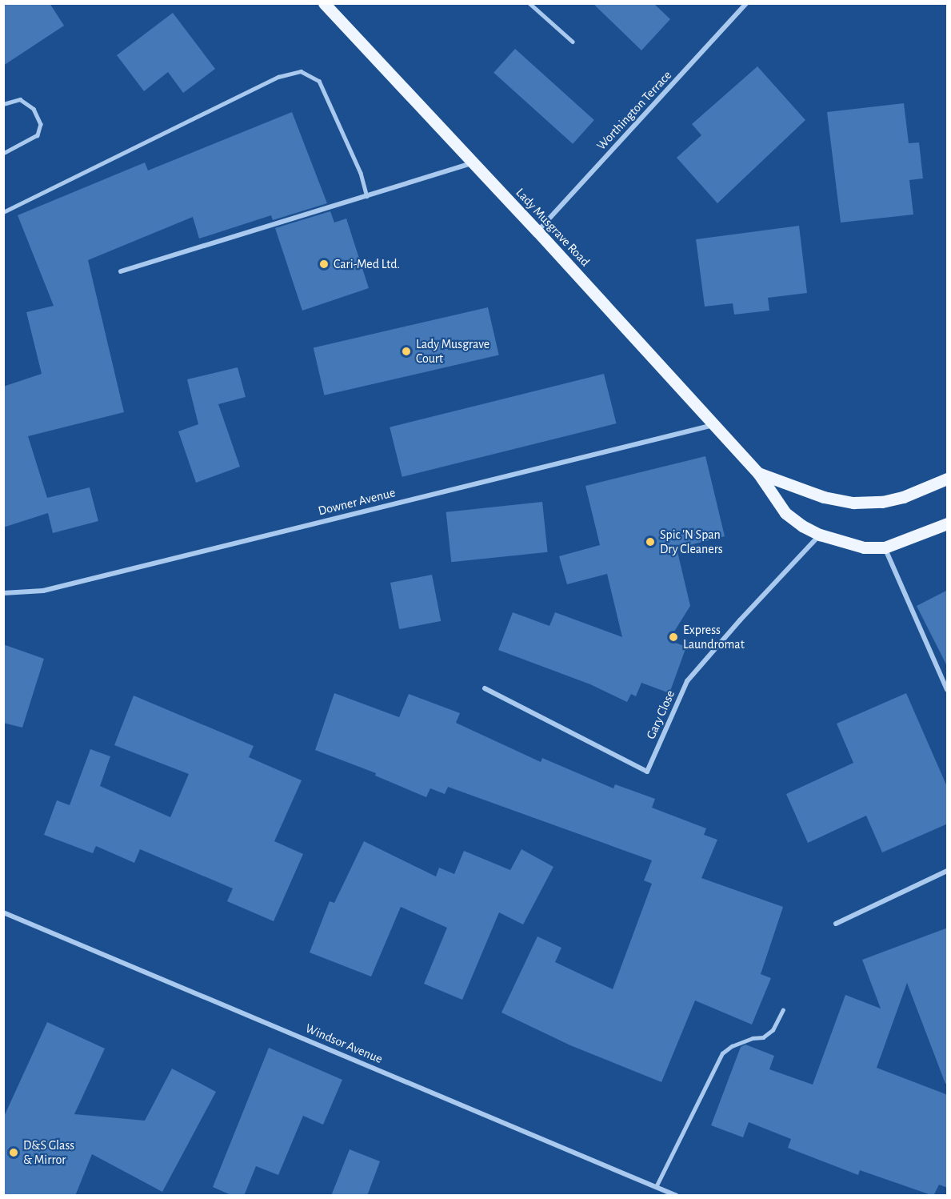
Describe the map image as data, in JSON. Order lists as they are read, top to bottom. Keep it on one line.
{"streets":{"main road":["Lady Musgrave Road"],"street":["Worthington Terrace","Downer Avenue","Gary Close","Windsor Avenue"]},"crossings":[["Worthington Terrace","Lady Musgrave Road"],["Lady Musgrave Road","Downer Avenue"],["Lady Musgrave Road","Gary Close"]],"places":["Cari-Med Ltd.","Lady Musgrave Court","Spic 'N Span Dry Cleaners","Express Laundromat","D&S Glass & Mirror"]}
